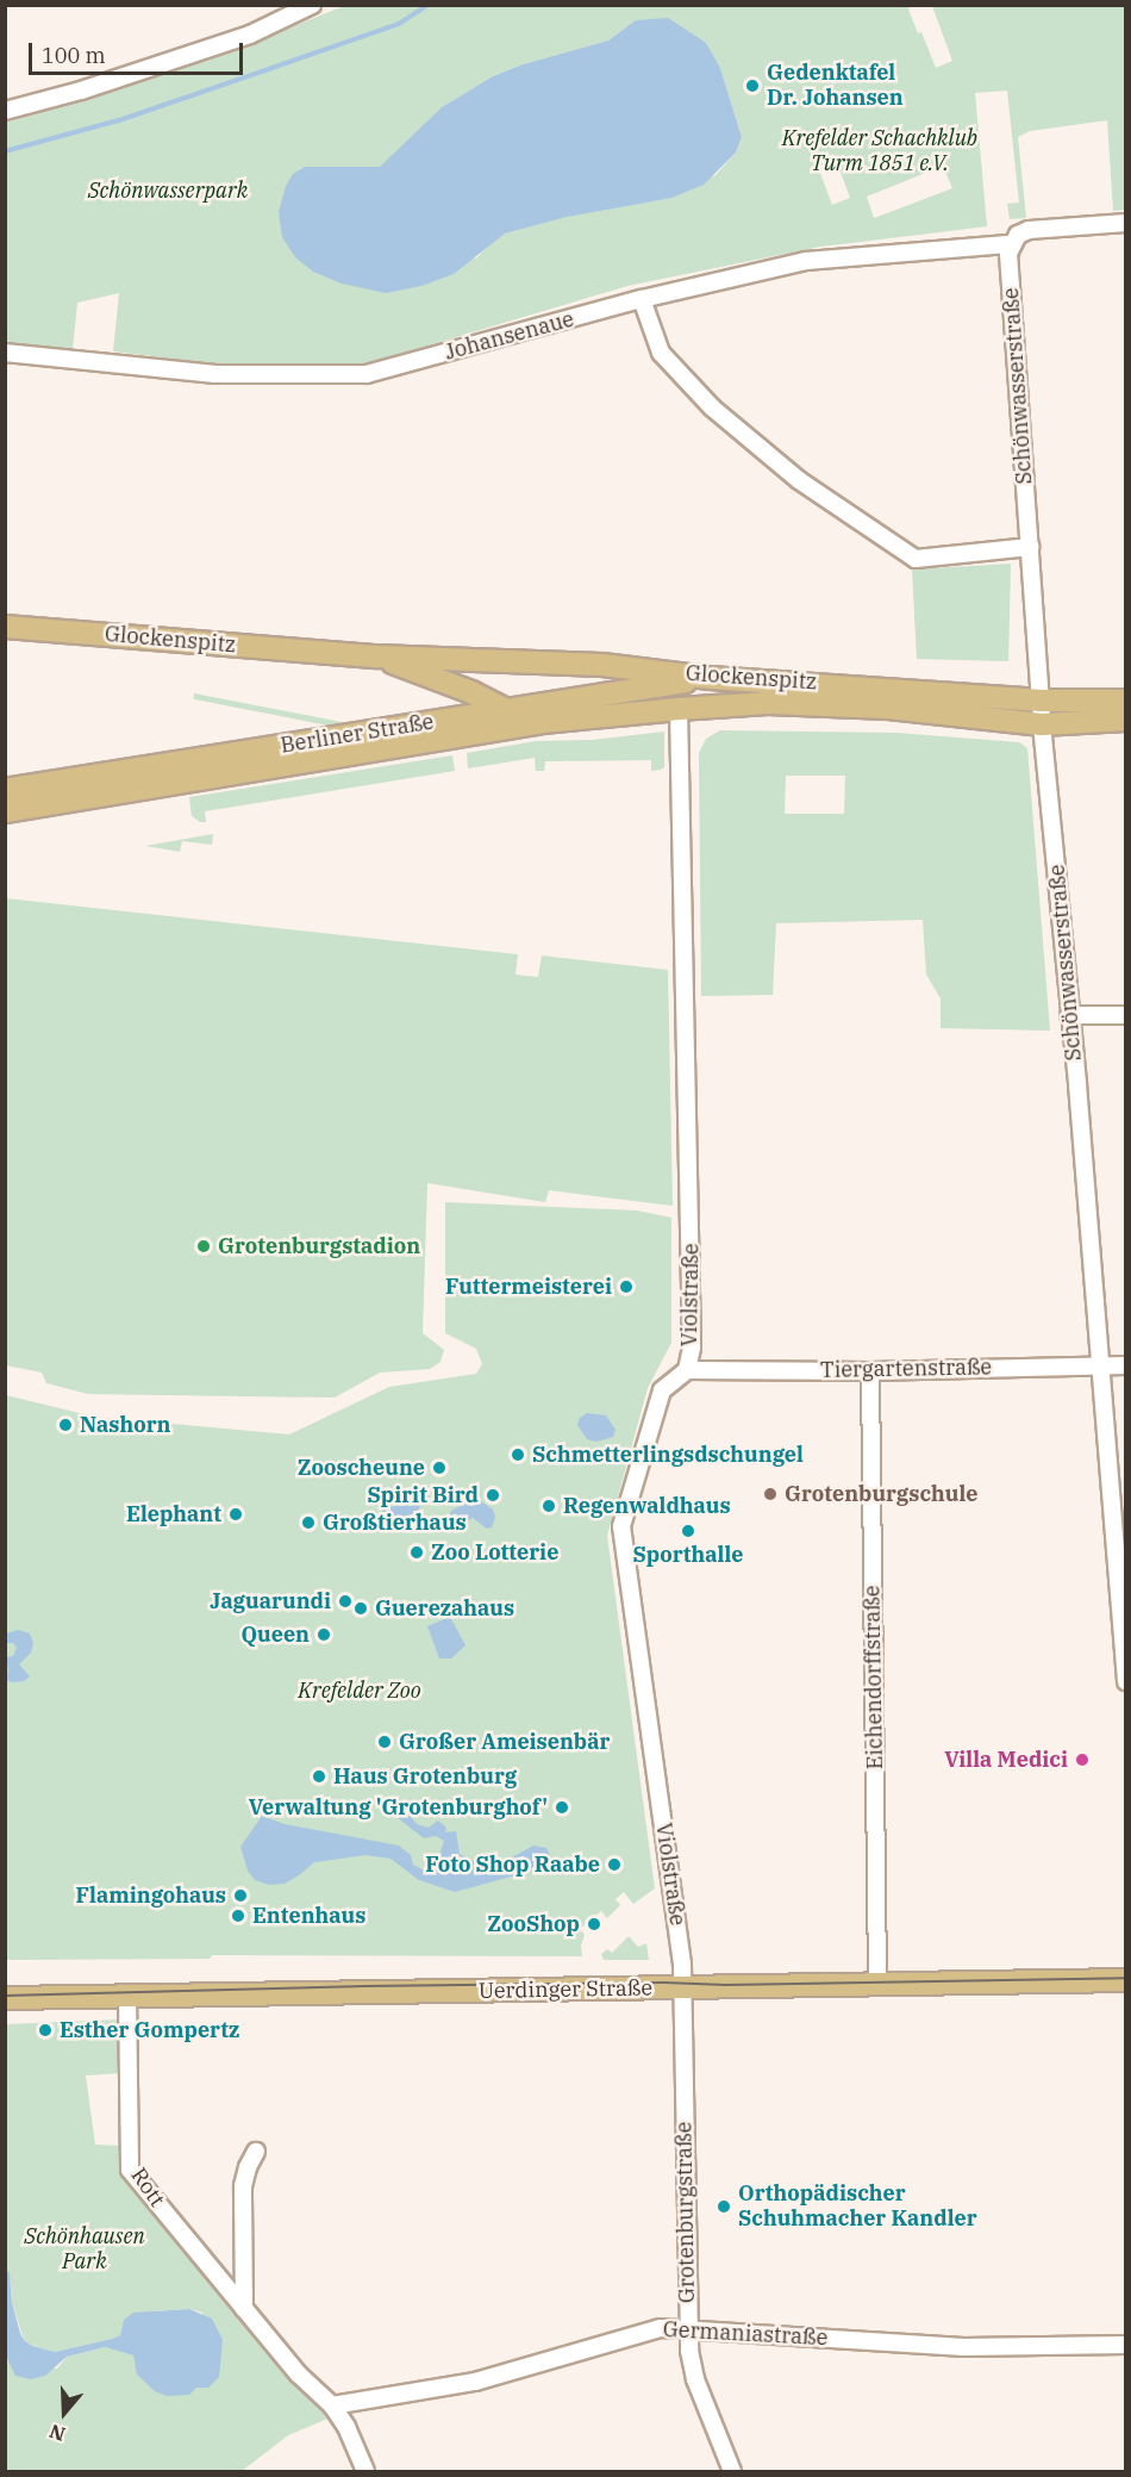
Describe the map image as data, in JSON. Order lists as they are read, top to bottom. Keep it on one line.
{"streets":{"main road":["Glockenspitz","Berliner Straße","Uerdinger Straße"],"street":["Johansenaue","Schönwasserstraße","Violstraße","Tiergartenstraße","Eichendorffstraße","Rott","Grotenburgstraße","Germaniastraße"]},"crossings":[["Johansenaue","Schönwasserstraße"],["Schönwasserstraße","Glockenspitz"],["Schönwasserstraße","Tiergartenstraße"],["Glockenspitz","Berliner Straße"],["Glockenspitz","Violstraße"],["Berliner Straße","Violstraße"],["Violstraße","Tiergartenstraße"],["Violstraße","Uerdinger Straße"],["Violstraße","Grotenburgstraße"],["Tiergartenstraße","Eichendorffstraße"],["Eichendorffstraße","Uerdinger Straße"],["Uerdinger Straße","Rott"],["Uerdinger Straße","Grotenburgstraße"],["Rott","Germaniastraße"],["Grotenburgstraße","Germaniastraße"]],"parks":["Krefelder Schachklub Turm 1851 e.V.","Schönwasserpark","Krefelder Zoo","Schönhausen Park"],"places":["Gedenktafel Dr. Johansen","Grotenburgstadion","Futtermeisterei","Nashorn","Schmetterlingsdschungel","Zooscheune","Grotenburgschule","Spirit Bird","Regenwaldhaus","Elephant","Großtierhaus","Sporthalle","Zoo Lotterie","Jaguarundi","Guerezahaus","Queen","Großer Ameisenbär","Villa Medici","Haus Grotenburg","Verwaltung 'Grotenburghof'","Foto Shop Raabe","Flamingohaus","Entenhaus","ZooShop","Esther Gompertz","Orthopädischer Schuhmacher Kandler"],"scale_bar":"100 m","north":"bottom"}
